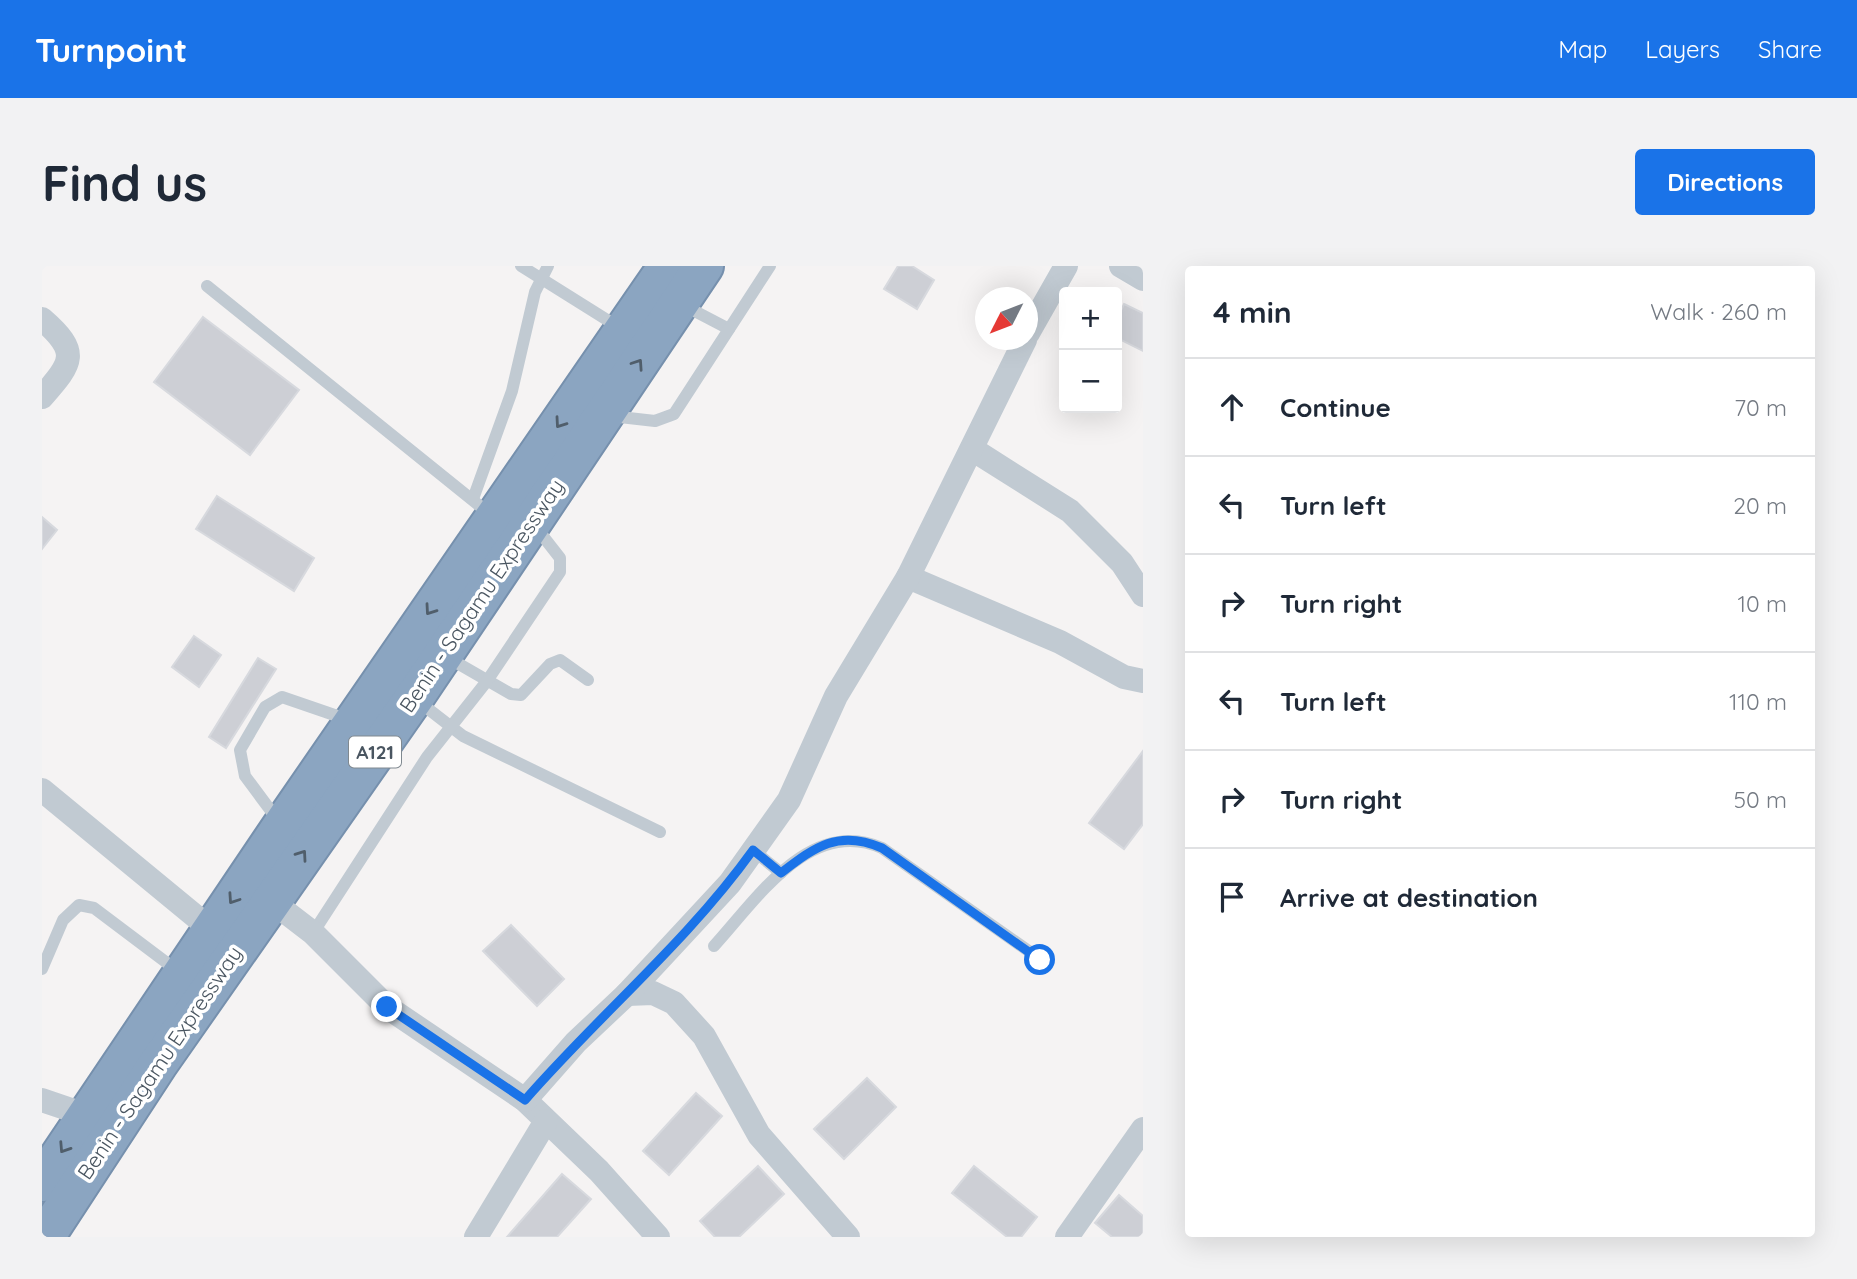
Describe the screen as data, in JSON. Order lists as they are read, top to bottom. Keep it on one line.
{"streets":{"highway":["Benin - Sagamu Expressway","A121"]},"north":"bottom left","page":{"header":"Turnpoint","nav":["Map","Layers","Share"],"buttons":"Directions","title":"Find us","heading":["4 min","Walk · 260 m"],"map_buttons":["+","−"],"list":[["Continue","70 m"],["Turn left","20 m"],["Turn right","10 m"],["Turn left","110 m"],["Turn right","50 m"],"Arrive at destination"]}}
